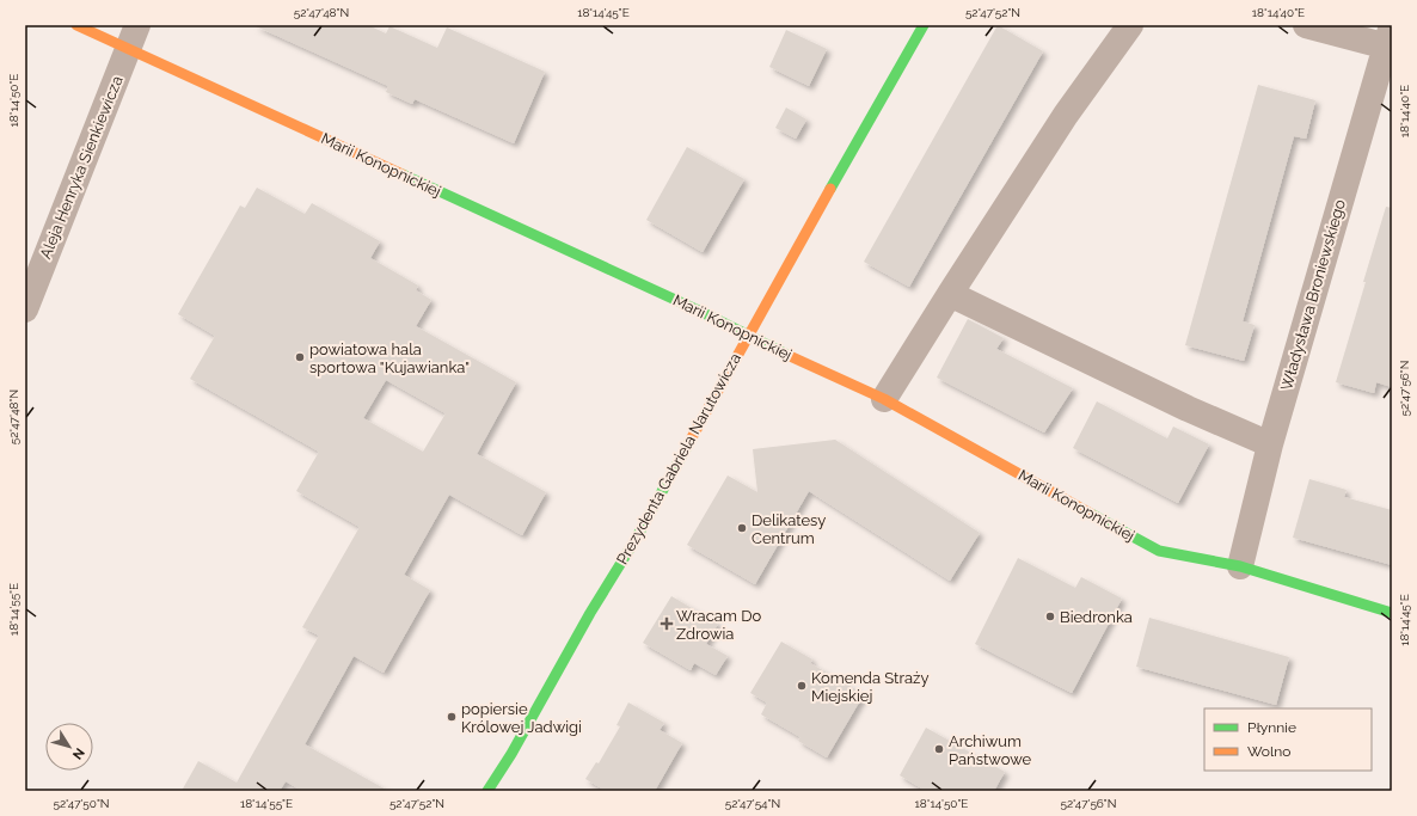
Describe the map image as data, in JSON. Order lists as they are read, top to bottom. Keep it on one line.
{"streets":{"street":["Marii Konopnickiej","Aleja Henryka Sienkiewicza","Władysława Broniewskiego","Prezydenta Gabriela Narutowicza"]},"crossings":[["Marii Konopnickiej","Aleja Henryka Sienkiewicza"],["Marii Konopnickiej","Władysława Broniewskiego"],["Marii Konopnickiej","Prezydenta Gabriela Narutowicza"]],"places":{"other":["powiatowa hala sportowa \"Kujawianka\"","Delikatesy Centrum","Biedronka","Komenda Straży Miejskiej","popiersie Królowej Jadwigi","Archiwum Państwowe"],"health":["Wracam Do Zdrowia"]},"legend":["Płynnie","Wolno"],"north":"bottom right","coordinates":["52°47'48\"N","18°14'45\"E","52°47'52\"N","18°14'40\"E","18°14'50\"E","52°47'56\"N","18°14'55\"E","52°47'50\"N","52°47'54\"N"]}
